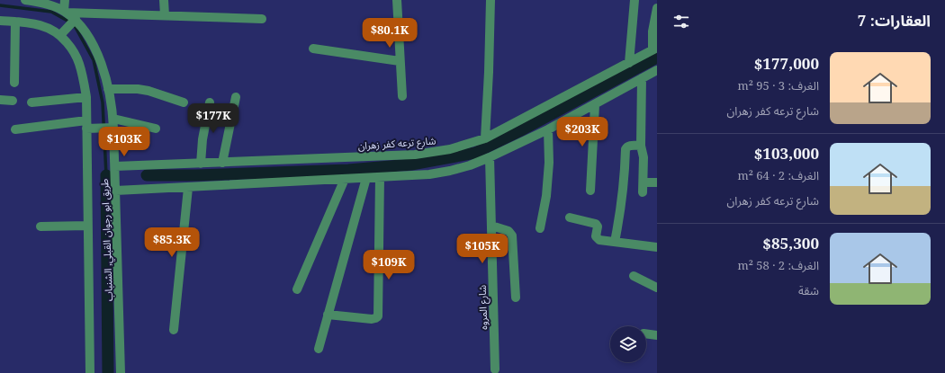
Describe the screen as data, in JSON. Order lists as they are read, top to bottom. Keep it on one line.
{"streets":{"street":["شارع ترعه كفر زهران","طريق ابو رجوان القبلي, الشنباب","شارع المروه"]},"crossings":[["شارع ترعه كفر زهران","طريق ابو رجوان القبلي, الشنباب"]],"page":{"heading":"العقارات: 7","price":["$80.1K","$177K","$203K","$103K","$85.3K","$105K","$109K"],"list":[{"name":"$177,000","note":"الغرف: 3 · 95 m² · شارع ترعه كفر زهران"},{"name":"$103,000","note":"الغرف: 2 · 64 m² · شارع ترعه كفر زهران"},{"name":"$85,300","note":"الغرف: 2 · 58 m² · شقة"}]}}
